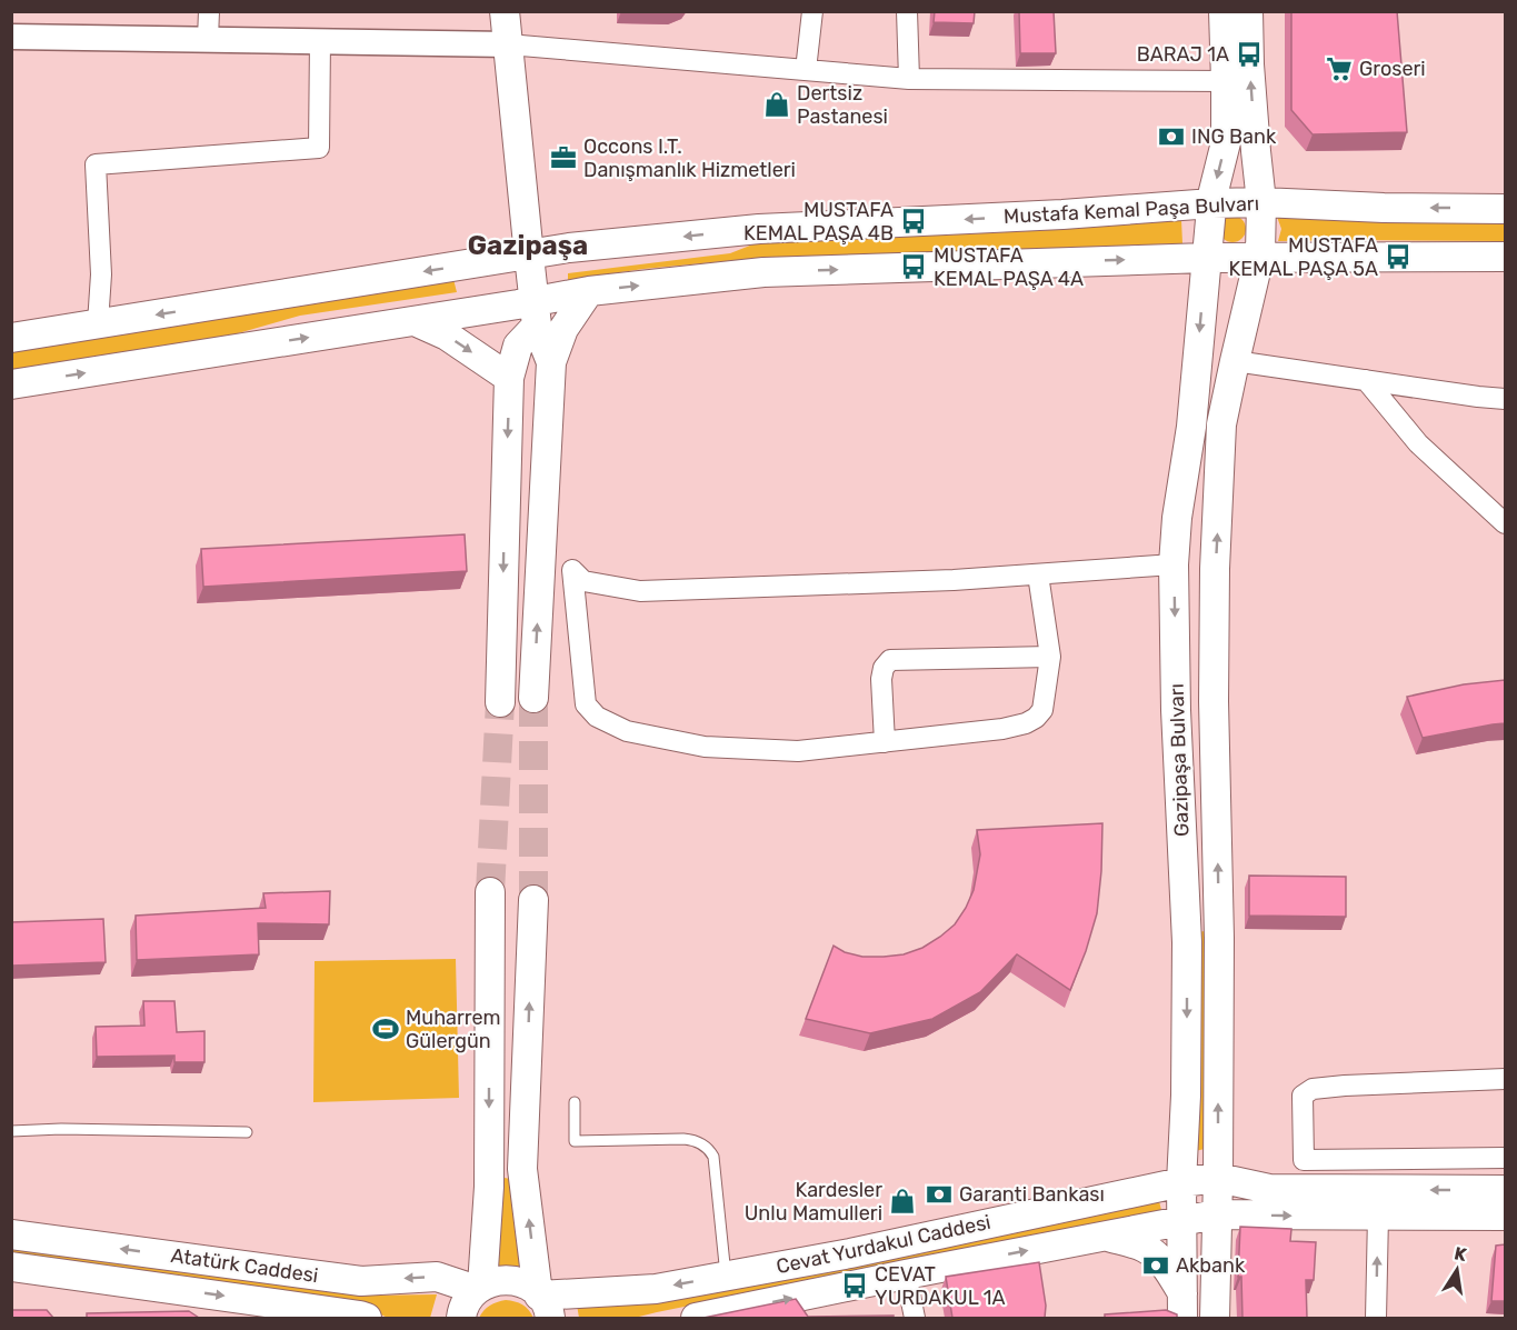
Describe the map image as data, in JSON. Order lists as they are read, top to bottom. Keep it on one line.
{"streets":{"main road":["Mustafa Kemal Paşa Bulvarı","Gazipaşa Bulvarı","Cevat Yurdakul Caddesi","Atatürk Caddesi"]},"crossings":[["Mustafa Kemal Paşa Bulvarı","Gazipaşa Bulvarı"],["Gazipaşa Bulvarı","Cevat Yurdakul Caddesi"]],"districts":["Gazipaşa"],"places":{"bus stop":["BARAJ 1A","MUSTAFA KEMAL PAŞA 4B","MUSTAFA KEMAL PAŞA 5A","MUSTAFA KEMAL PAŞA 4A","CEVAT YURDAKUL 1A"],"supermarket":["Groseri"],"shop":["Dertsiz Pastanesi","Kardesler Unlu Mamulleri"],"bank":["ING Bank","Garanti Bankası","Akbank"],"office":["Occons I.T. Danışmanlık Hizmetleri"],"sports":["Muharrem Gülergün"]},"north":"top"}
